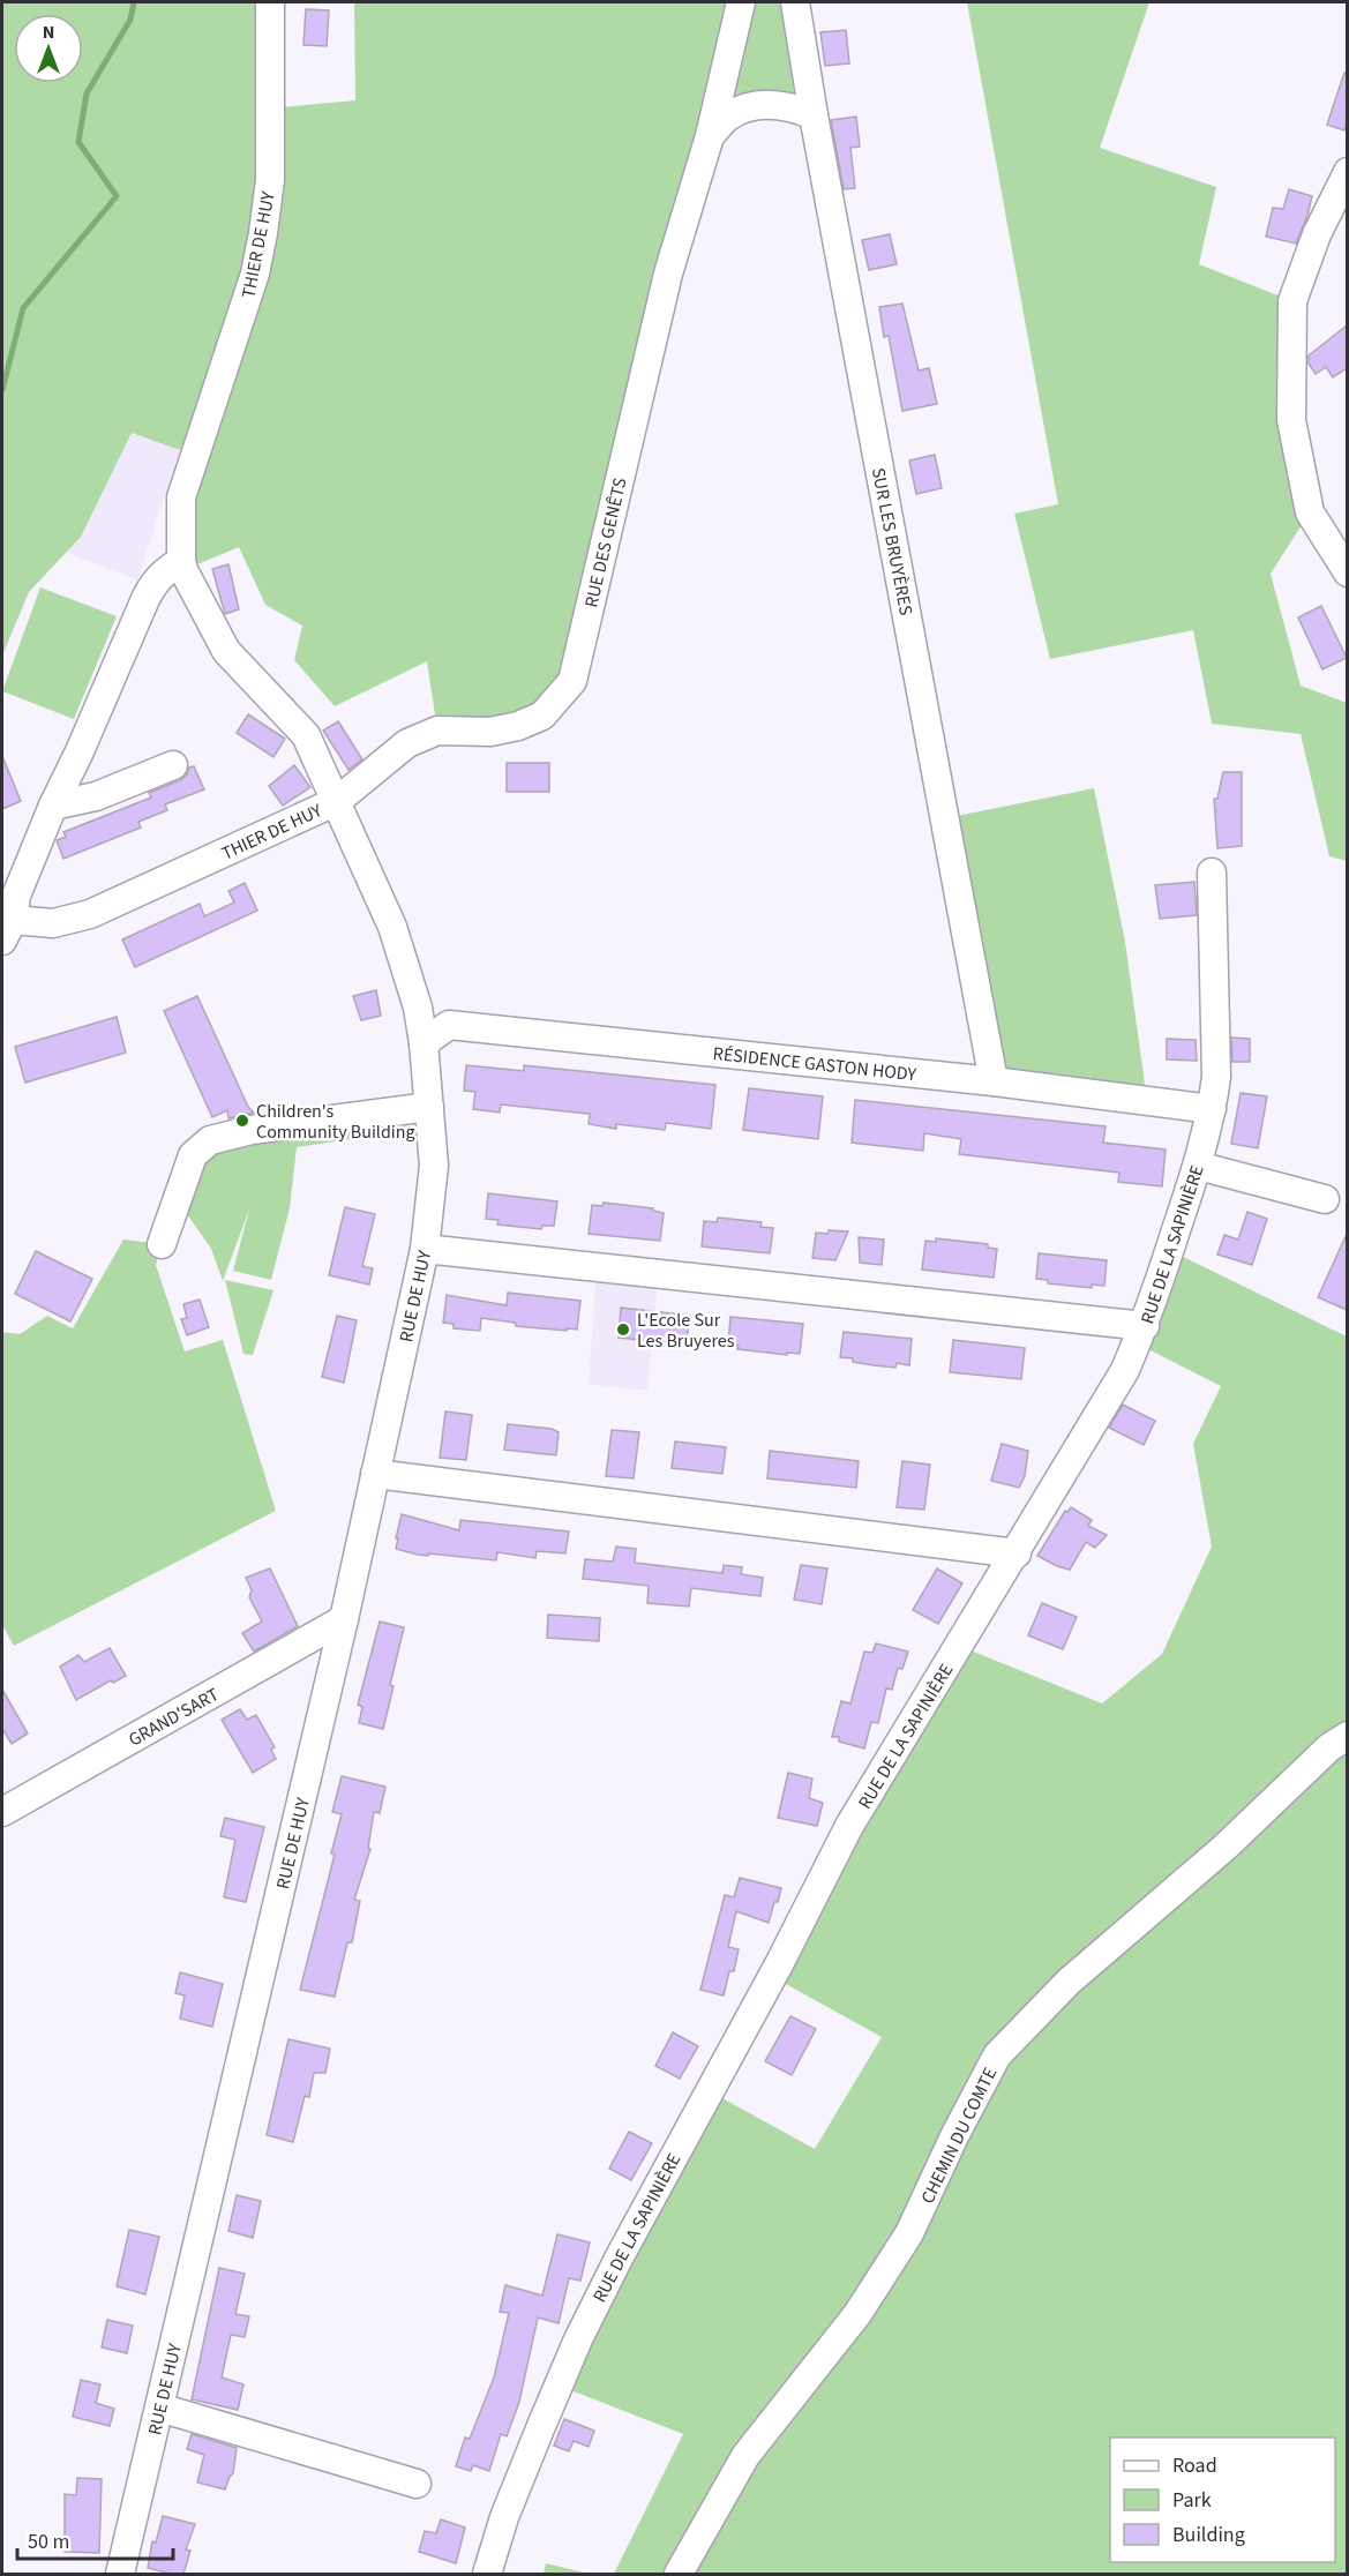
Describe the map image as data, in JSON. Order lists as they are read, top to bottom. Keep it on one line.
{"streets":{"street":["THIER DE HUY","SUR LES BRUYÈRES","RUE DES GENÊTS","RÉSIDENCE GASTON HODY","RUE DE LA SAPINIÈRE","RUE DE HUY","GRAND'SART","CHEMIN DU COMTE"]},"crossings":[["THIER DE HUY","RUE DES GENÊTS"],["THIER DE HUY","RUE DE HUY"],["SUR LES BRUYÈRES","RÉSIDENCE GASTON HODY"],["RUE DES GENÊTS","RUE DE HUY"],["RÉSIDENCE GASTON HODY","RUE DE LA SAPINIÈRE"],["RÉSIDENCE GASTON HODY","RUE DE HUY"],["RUE DE HUY","GRAND'SART"]],"places":["Children's Community Building","L'Ecole Sur Les Bruyeres"],"legend":["Road","Park","Building"],"scale_bar":"50 m","north":"top"}
